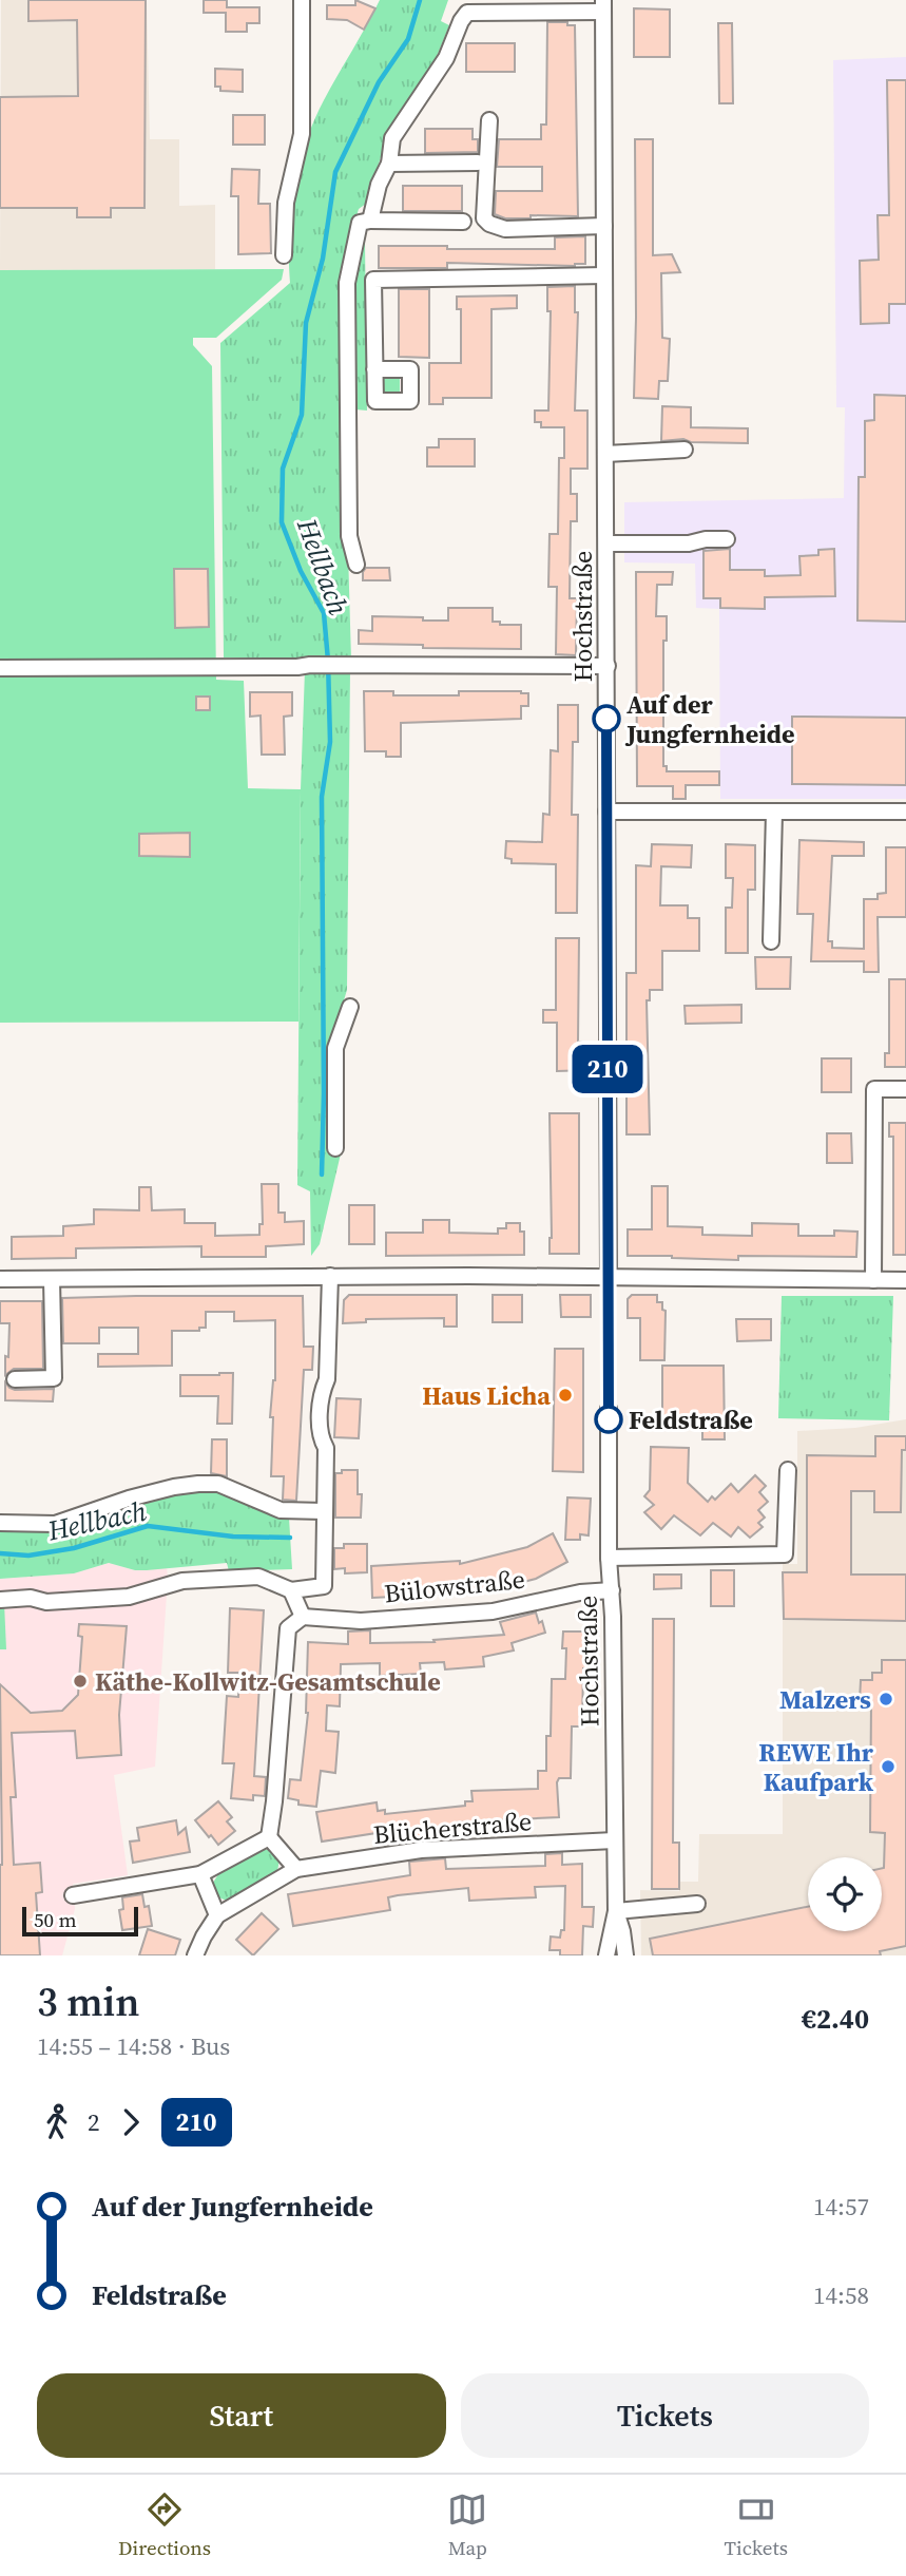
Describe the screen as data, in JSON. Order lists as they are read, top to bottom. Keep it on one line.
{"streets":{"street":["Hochstraße","Bülowstraße","Blücherstraße"]},"crossings":[["Hochstraße","Bülowstraße"],["Hochstraße","Blücherstraße"]],"water":["Hellbach"],"places":["Auf der Jungfernheide","Haus Licha","Feldstraße","Käthe-Kollwitz-Gesamtschule","Malzers","REWE Ihr Kaufpark"],"lines":["bus line 210"],"scale_bar":"50 m","page":{"on_map":"210","scale":"50 m","heading":["3 min","14:55 – 14:58 · Bus","€2.40"],"legs":["2","210"],"list":[{"name":"Auf der Jungfernheide","value":"14:57"},{"name":"Feldstraße","value":"14:58"}],"buttons":["Start","Tickets"],"tabs":["Directions","Map","Tickets"]}}
